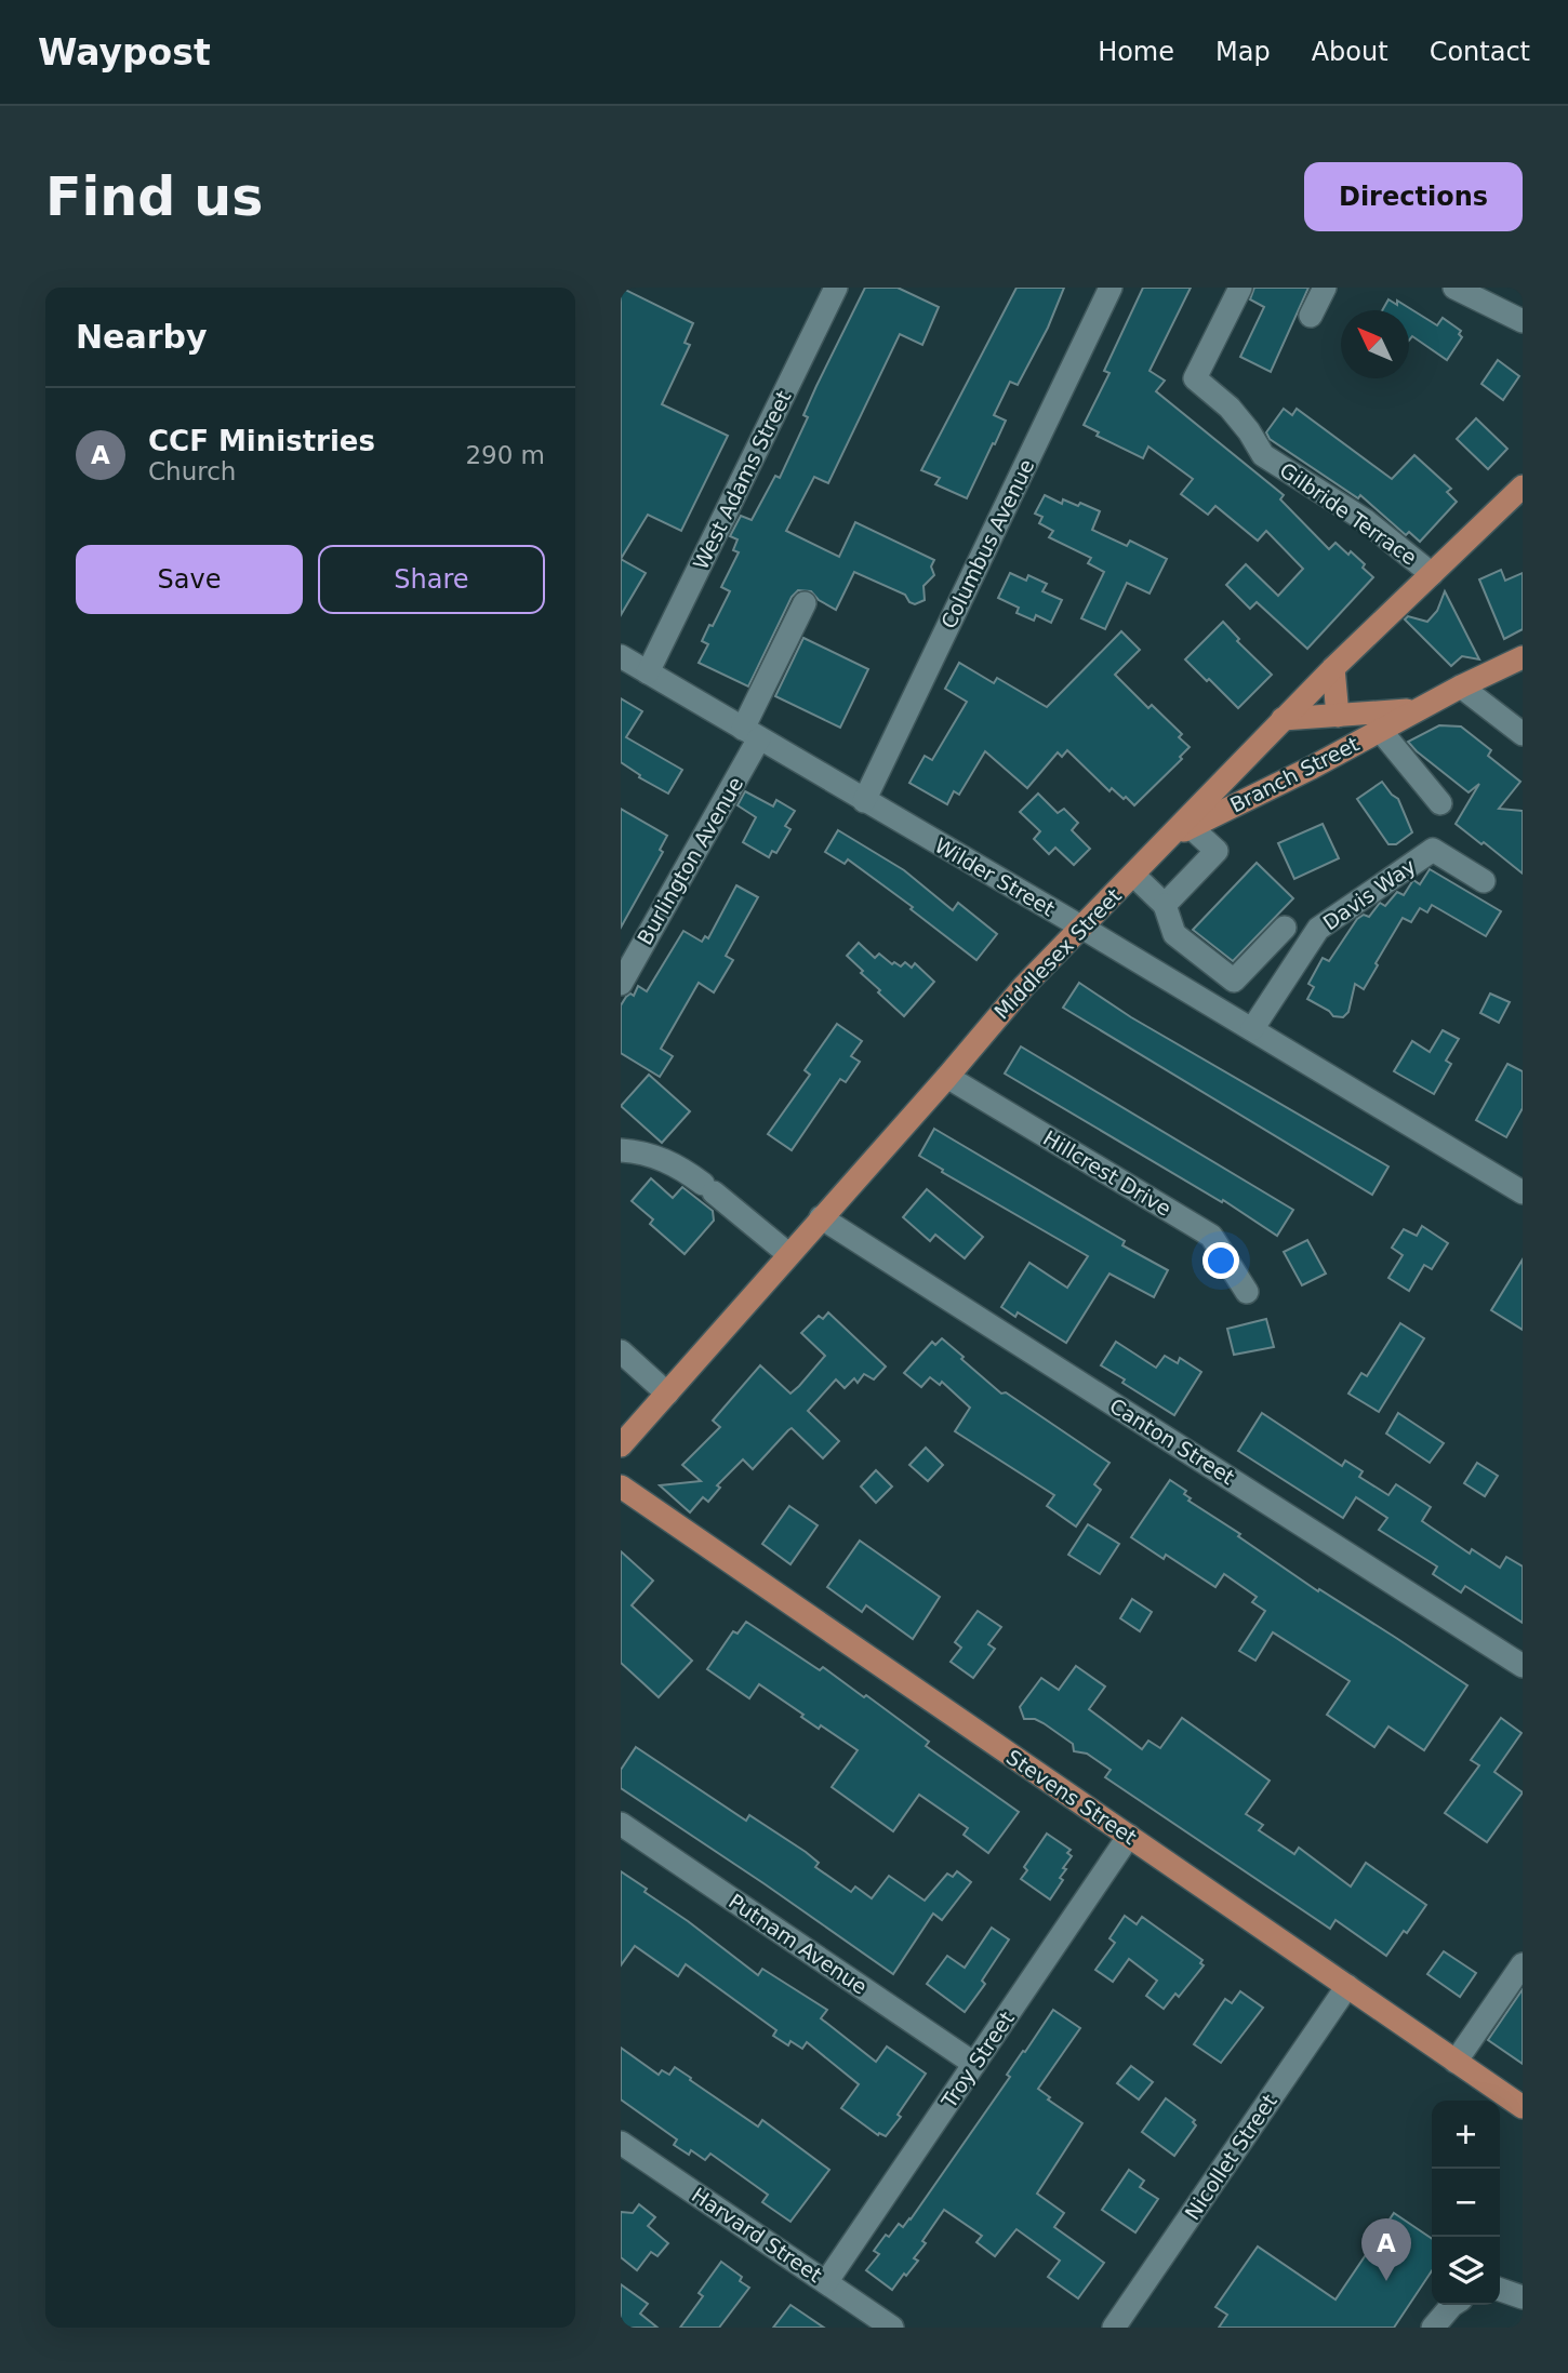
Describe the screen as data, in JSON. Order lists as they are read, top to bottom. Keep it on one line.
{"streets":{"main road":["Branch Street","Middlesex Street","Stevens Street"],"street":["West Adams Street","Gilbride Terrace","Columbus Avenue","Burlington Avenue","Wilder Street","Davis Way","Hillcrest Drive","Canton Street","Putnam Avenue","Troy Street","Nicollet Street","Harvard Street"]},"crossings":[["West Adams Street","Wilder Street"],["Gilbride Terrace","Middlesex Street"],["Columbus Avenue","Wilder Street"],["Branch Street","Middlesex Street"],["Burlington Avenue","Wilder Street"],["Wilder Street","Davis Way"],["Wilder Street","Middlesex Street"],["Middlesex Street","Hillcrest Drive"],["Middlesex Street","Canton Street"],["Stevens Street","Troy Street"],["Stevens Street","Nicollet Street"],["Putnam Avenue","Troy Street"],["Troy Street","Harvard Street"]],"north":"top left","page":{"header":"Waypost","nav":["Home","Map","About","Contact"],"buttons":["Directions",["Save","Share"]],"title":"Find us","heading":"Nearby","list":[{"mark":"A","name":"CCF Ministries","note":"Church","value":"290 m"}],"map_buttons":["+","−"],"pins":"A"}}
